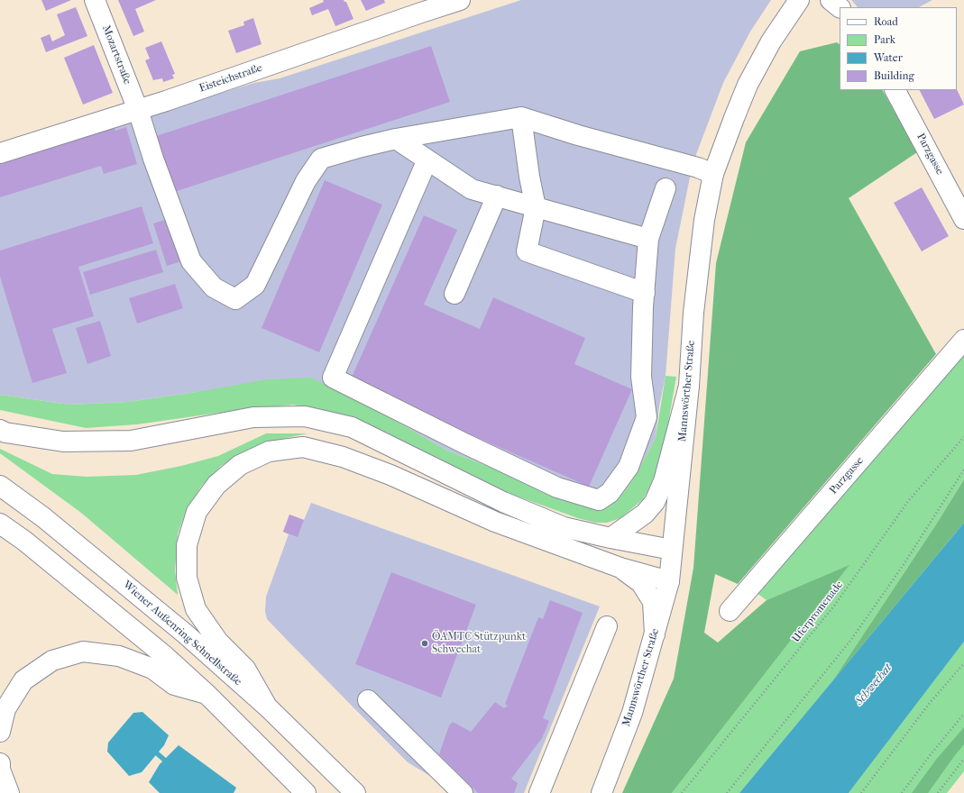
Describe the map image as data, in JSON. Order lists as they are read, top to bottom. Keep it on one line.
{"streets":{"main road":["Mozartstraße","Eisteichstraße","Parzgasse","Mannswörther Straße","Wiener Außenring Schnellstraße"],"path":["Uferpromenade"]},"crossings":[["Mozartstraße","Eisteichstraße"]],"water":["Schwechat"],"places":["ÖAMTC Stützpunkt Schwechat"],"legend":["Road","Park","Water","Building"]}
